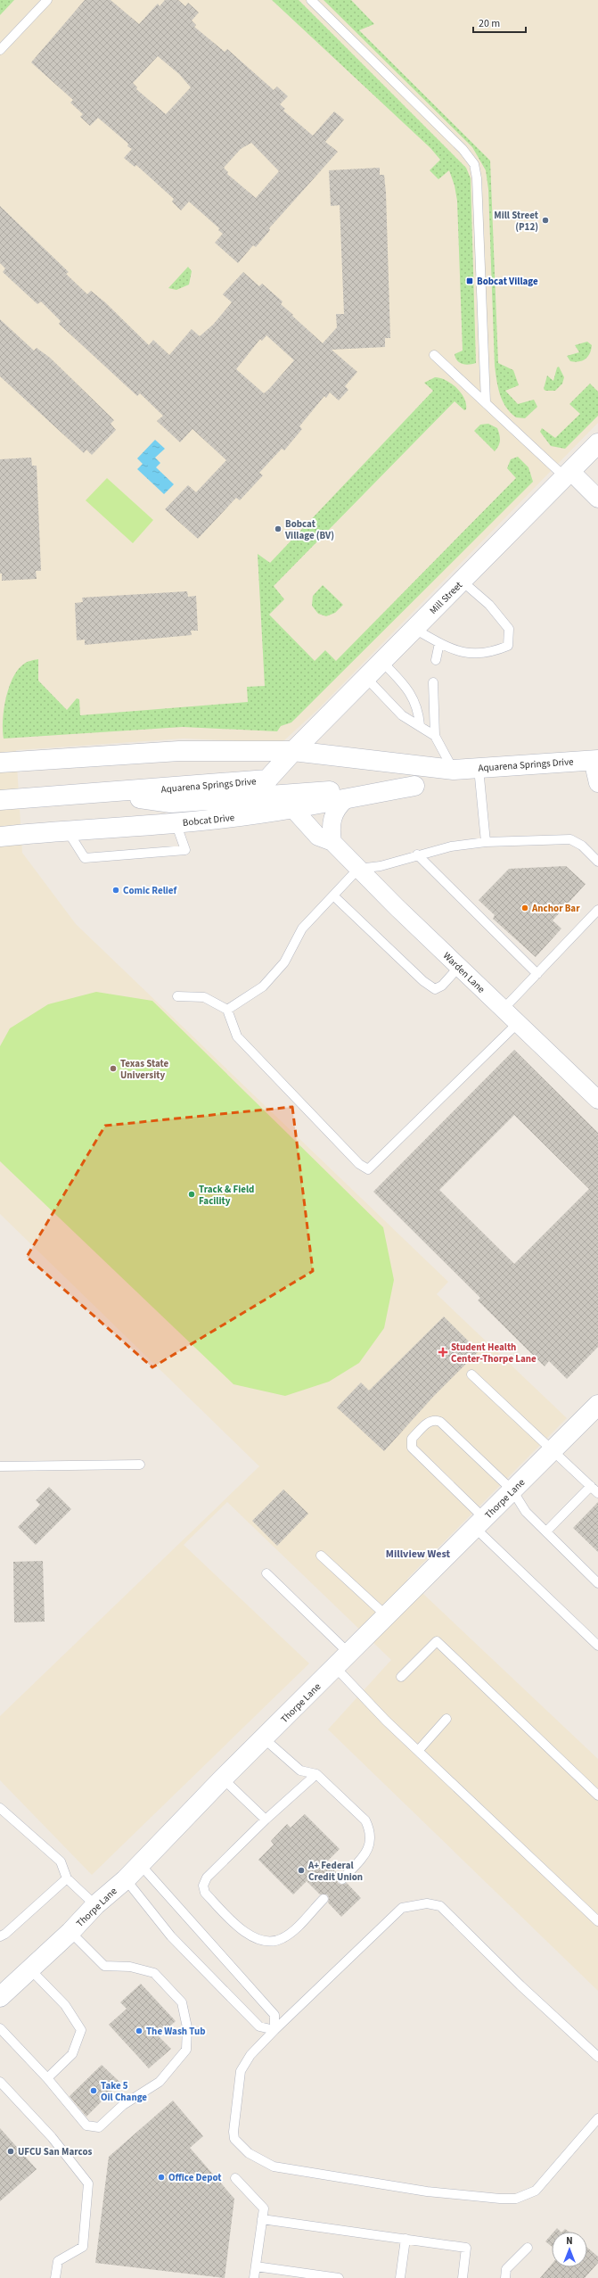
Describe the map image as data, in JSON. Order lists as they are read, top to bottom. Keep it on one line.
{"streets":{"street":["Mill Street","Aquarena Springs Drive","Bobcat Drive","Warden Lane","Thorpe Lane"]},"crossings":[["Mill Street","Aquarena Springs Drive"],["Aquarena Springs Drive","Bobcat Drive"],["Bobcat Drive","Warden Lane"]],"districts":["Millview West"],"places":{"other":["Mill Street (P12)","Bobcat Village (BV)","Comic Relief","Anchor Bar","Texas State University","Track & Field Facility","A+ Federal Credit Union","The Wash Tub","Take 5 Oil Change","UFCU San Marcos","Office Depot"],"transit":["Bobcat Village"],"health":["Student Health Center-Thorpe Lane"]},"scale_bar":"20 m","north":"top"}
